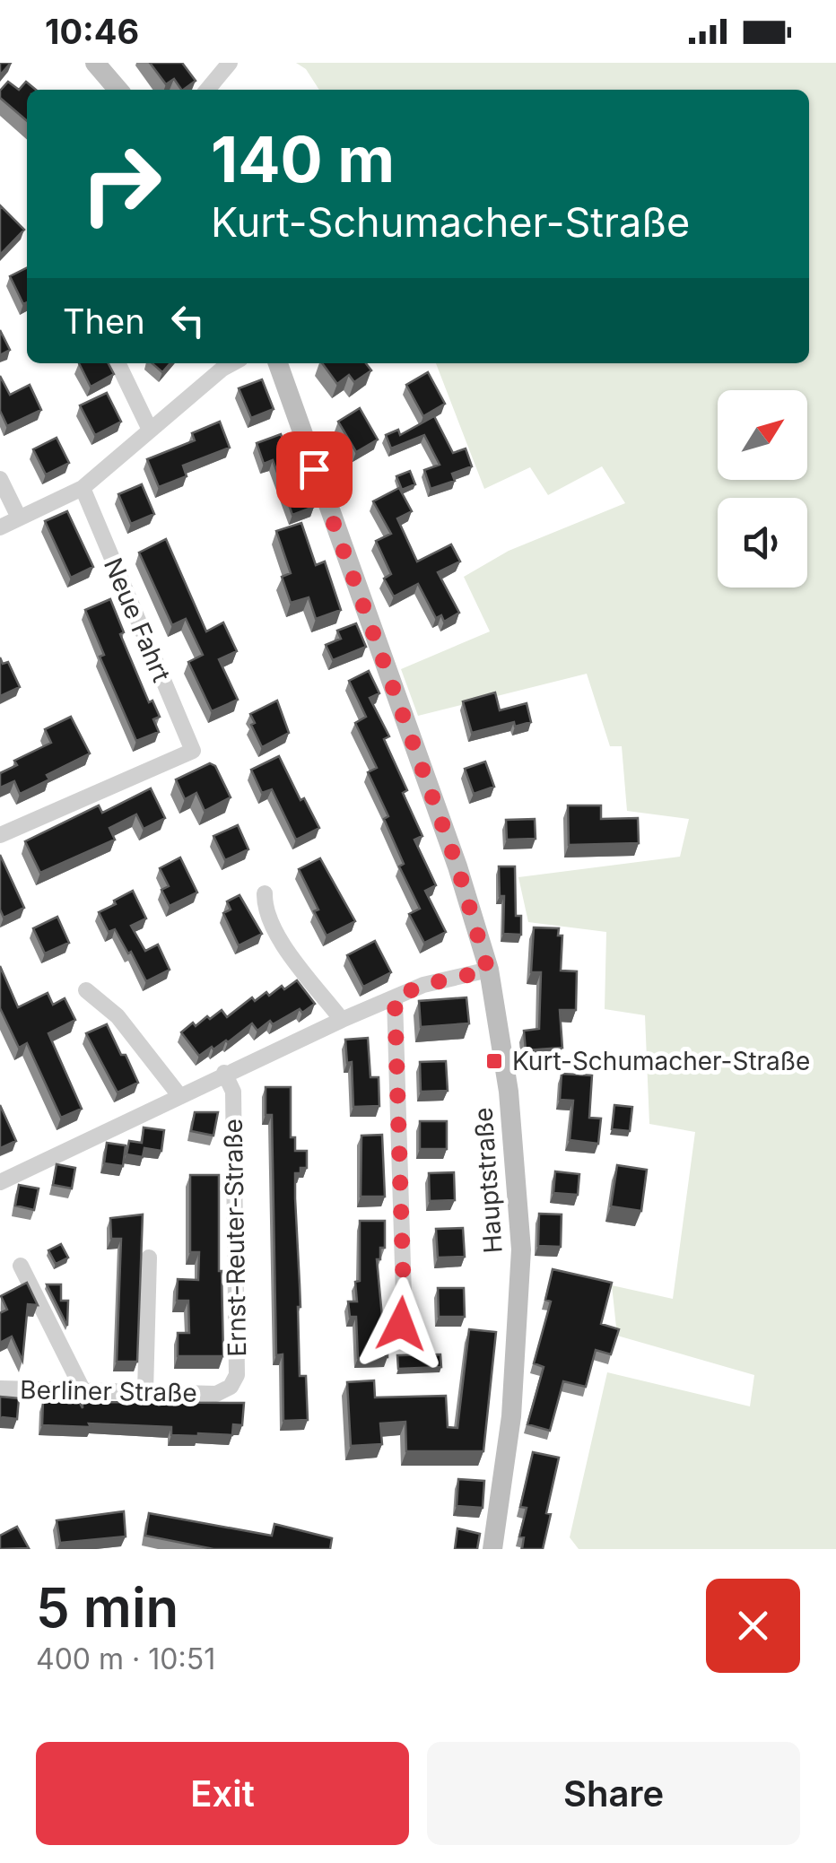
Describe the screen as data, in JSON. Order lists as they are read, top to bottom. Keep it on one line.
{"streets":{"street":["Neue Fahrt","Hauptstraße","Ernst-Reuter-Straße","Berliner Straße"]},"crossings":[["Ernst-Reuter-Straße","Berliner Straße"]],"places":{"transit":["Kurt-Schumacher-Straße"]},"north":"top right","page":{"status":"10:46","turn":["140 m","Kurt-Schumacher-Straße"],"then":"Then","heading":["5 min","400 m · 10:51"],"buttons":["Exit","Share"]}}
